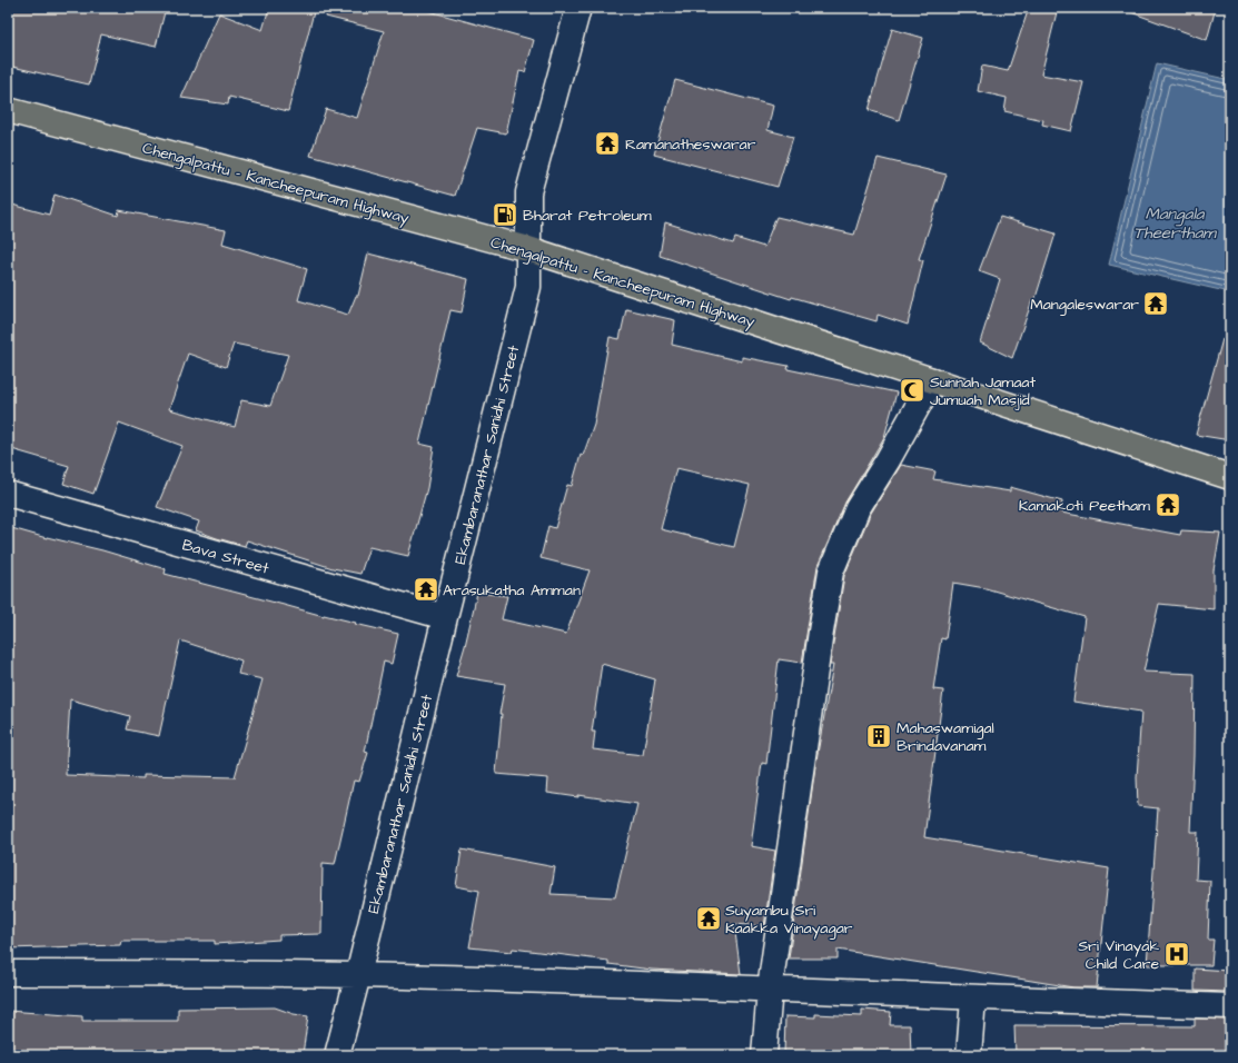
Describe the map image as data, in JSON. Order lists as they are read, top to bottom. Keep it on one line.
{"streets":{"highway":["Chengalpattu - Kancheepuram Highway"],"street":["Ekambaranathar Sanidhi Street","Bava Street"]},"crossings":[["Chengalpattu - Kancheepuram Highway","Ekambaranathar Sanidhi Street"],["Ekambaranathar Sanidhi Street","Bava Street"]],"water":["Mangala Theertham"],"places":{"temple":["Ramanatheswarar","Mangaleswarar","Kamakoti Peetham","Arasukatha Amman","Suyambu Sri Kaakka Vinayagar"],"fuel station":["Bharat Petroleum"],"mosque":["Sunnah Jamaat Jumuah Masjid"],"building":["Mahaswamigal Brindavanam"],"hospital":["Sri Vinayak Child Care"]}}
